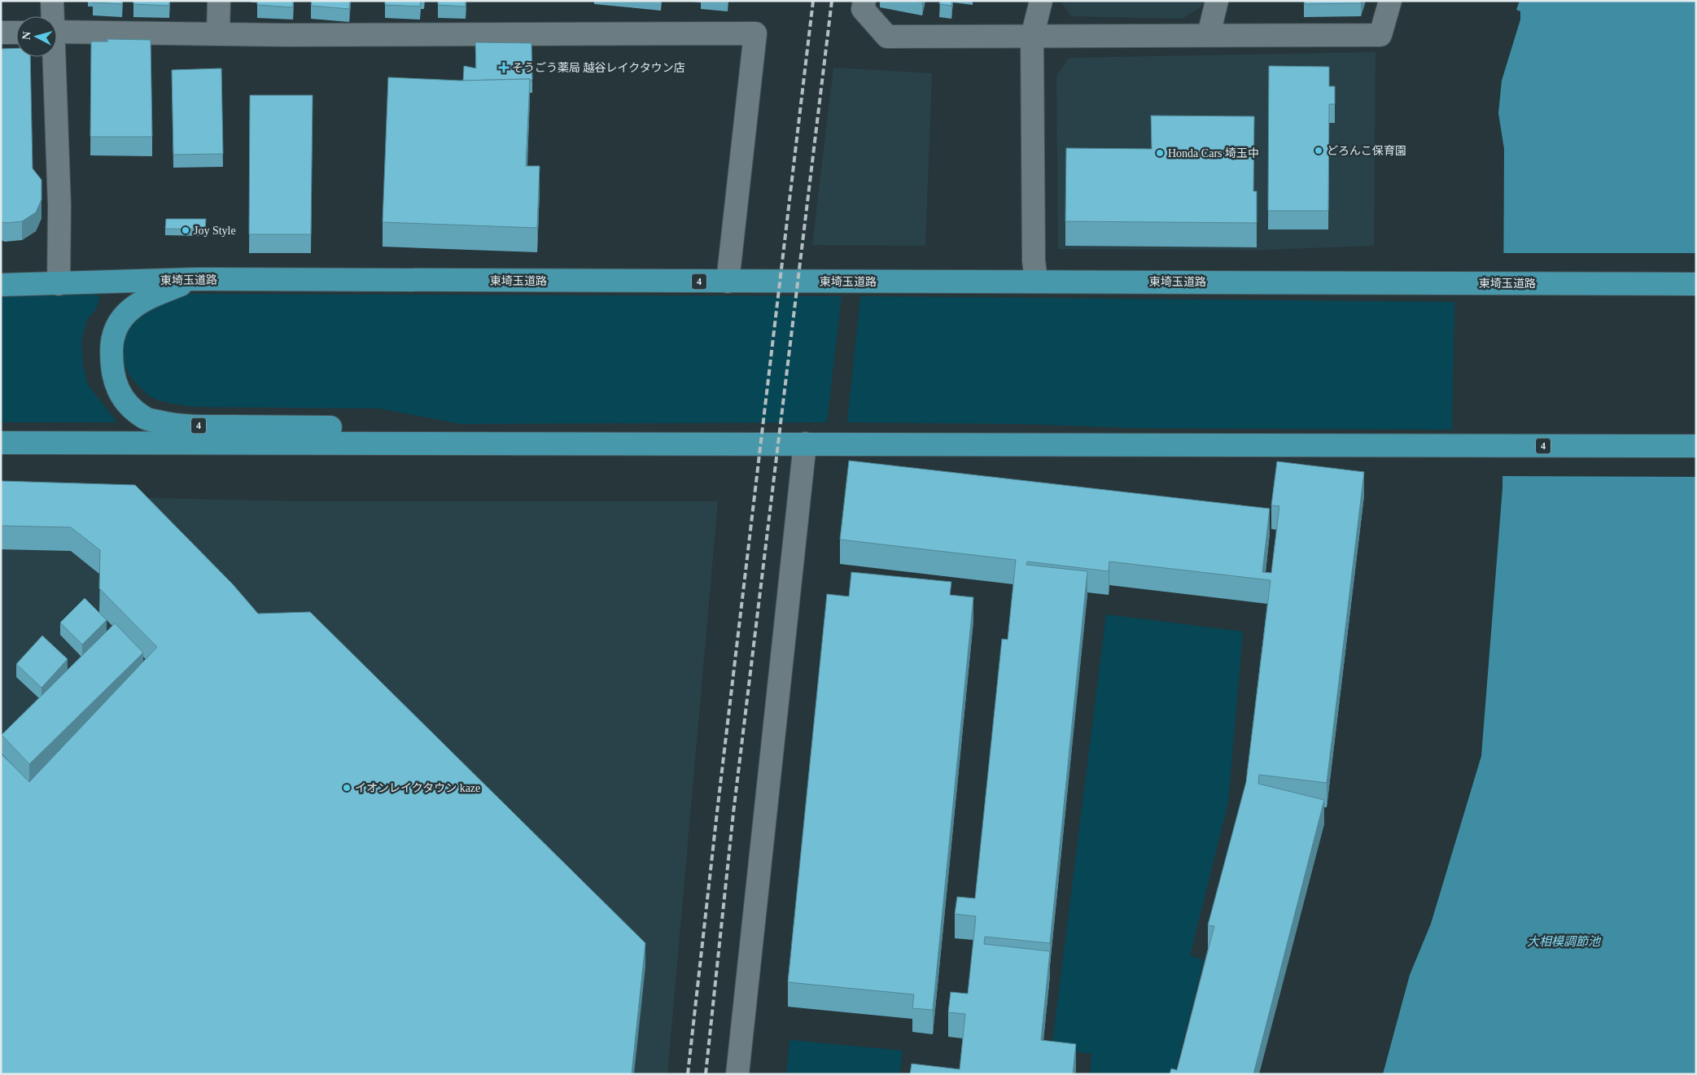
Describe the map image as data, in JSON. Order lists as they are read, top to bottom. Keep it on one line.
{"streets":{"highway":["東埼玉道路","4"]},"crossings":[["東埼玉道路","4"]],"water":["大相模調節池"],"places":{"health":["そうごう薬局 越谷レイクタウン店"],"other":["どろんこ保育園","Honda Cars 埼玉中","Joy Style","イオンレイクタウン kaze"]},"north":"left"}
